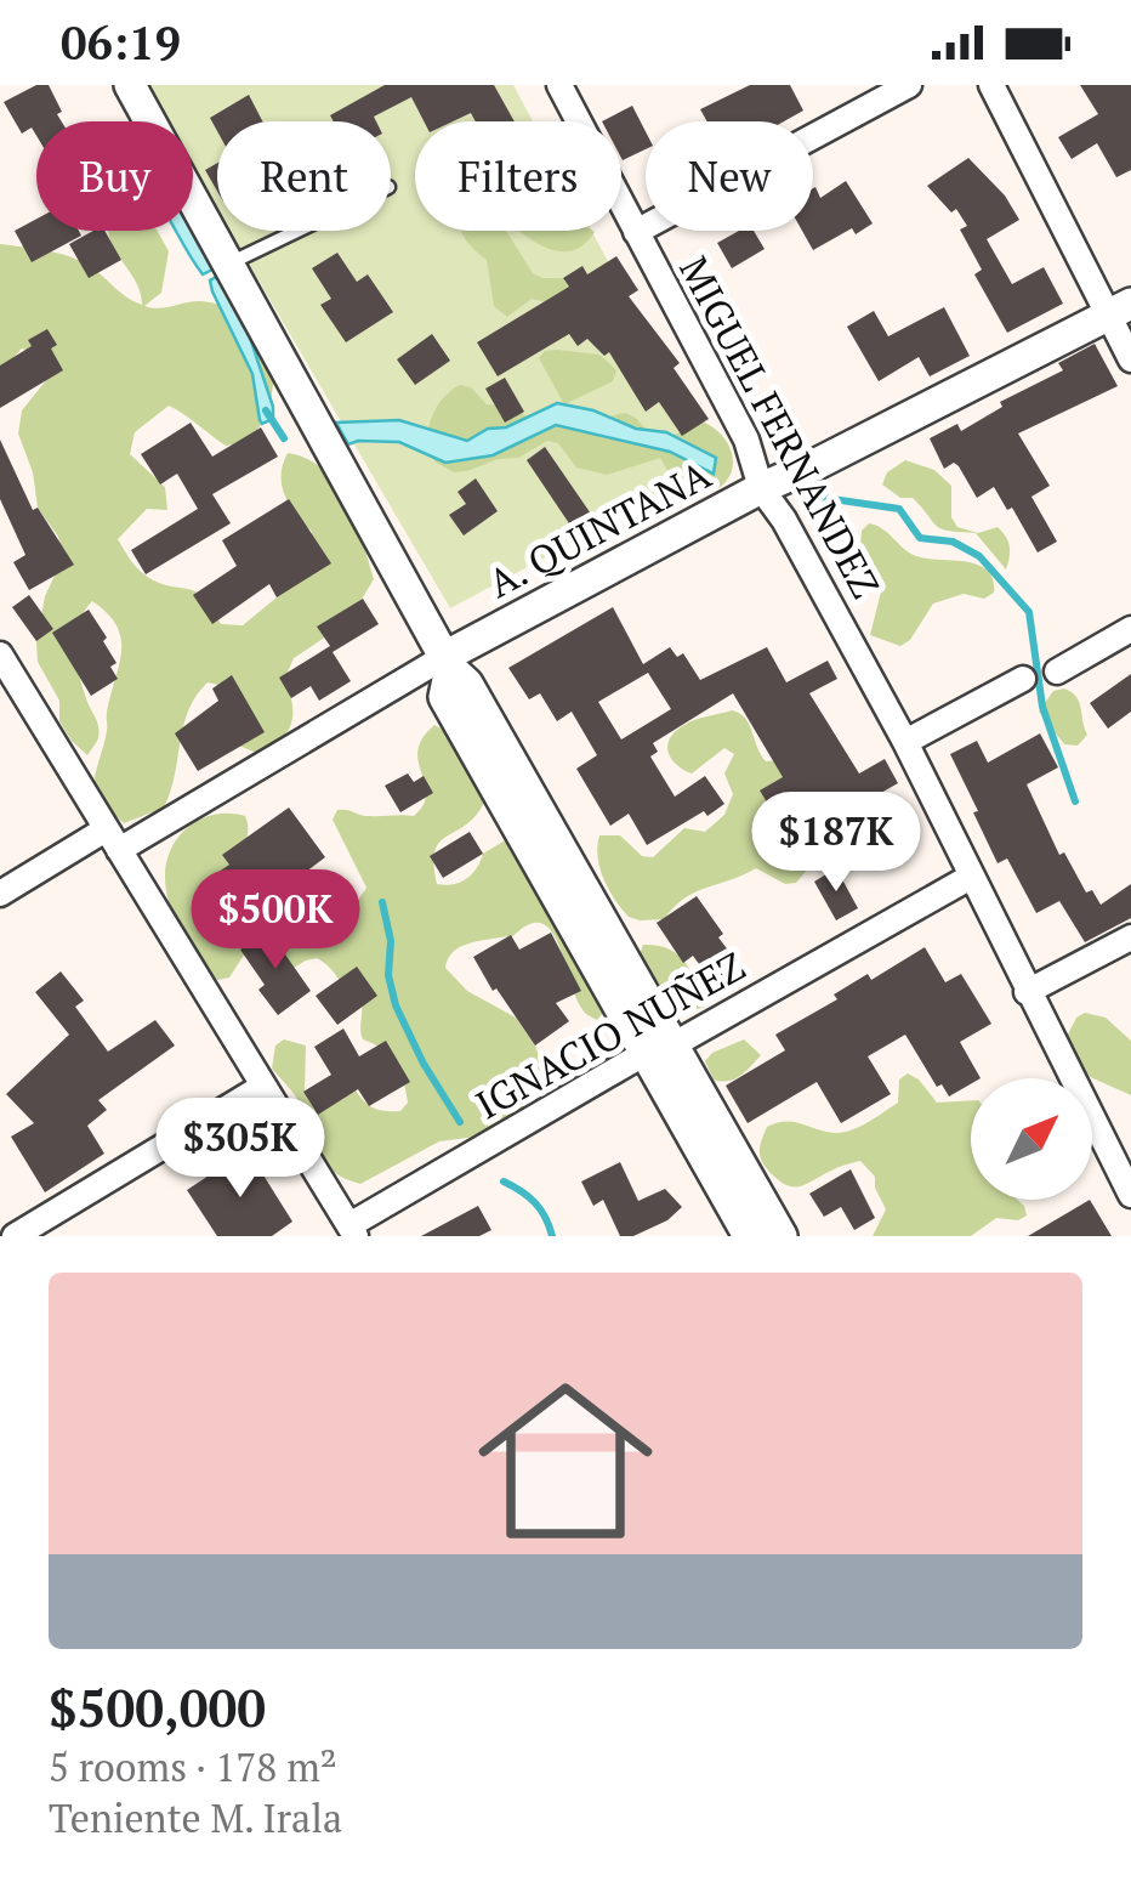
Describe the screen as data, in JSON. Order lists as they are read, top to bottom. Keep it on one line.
{"streets":{"street":["MIGUEL FERNANDEZ","A. QUINTANA","IGNACIO NUÑEZ"]},"crossings":[["MIGUEL FERNANDEZ","A. QUINTANA"],["MIGUEL FERNANDEZ","IGNACIO NUÑEZ"]],"north":"top right","page":{"status":"06:19","chip":["Buy","Rent","Filters","New"],"price":["$187K","$500K","$305K"],"list":[{"name":"$500,000","note":"5 rooms · 178 m² · Teniente M. Irala"}]}}
